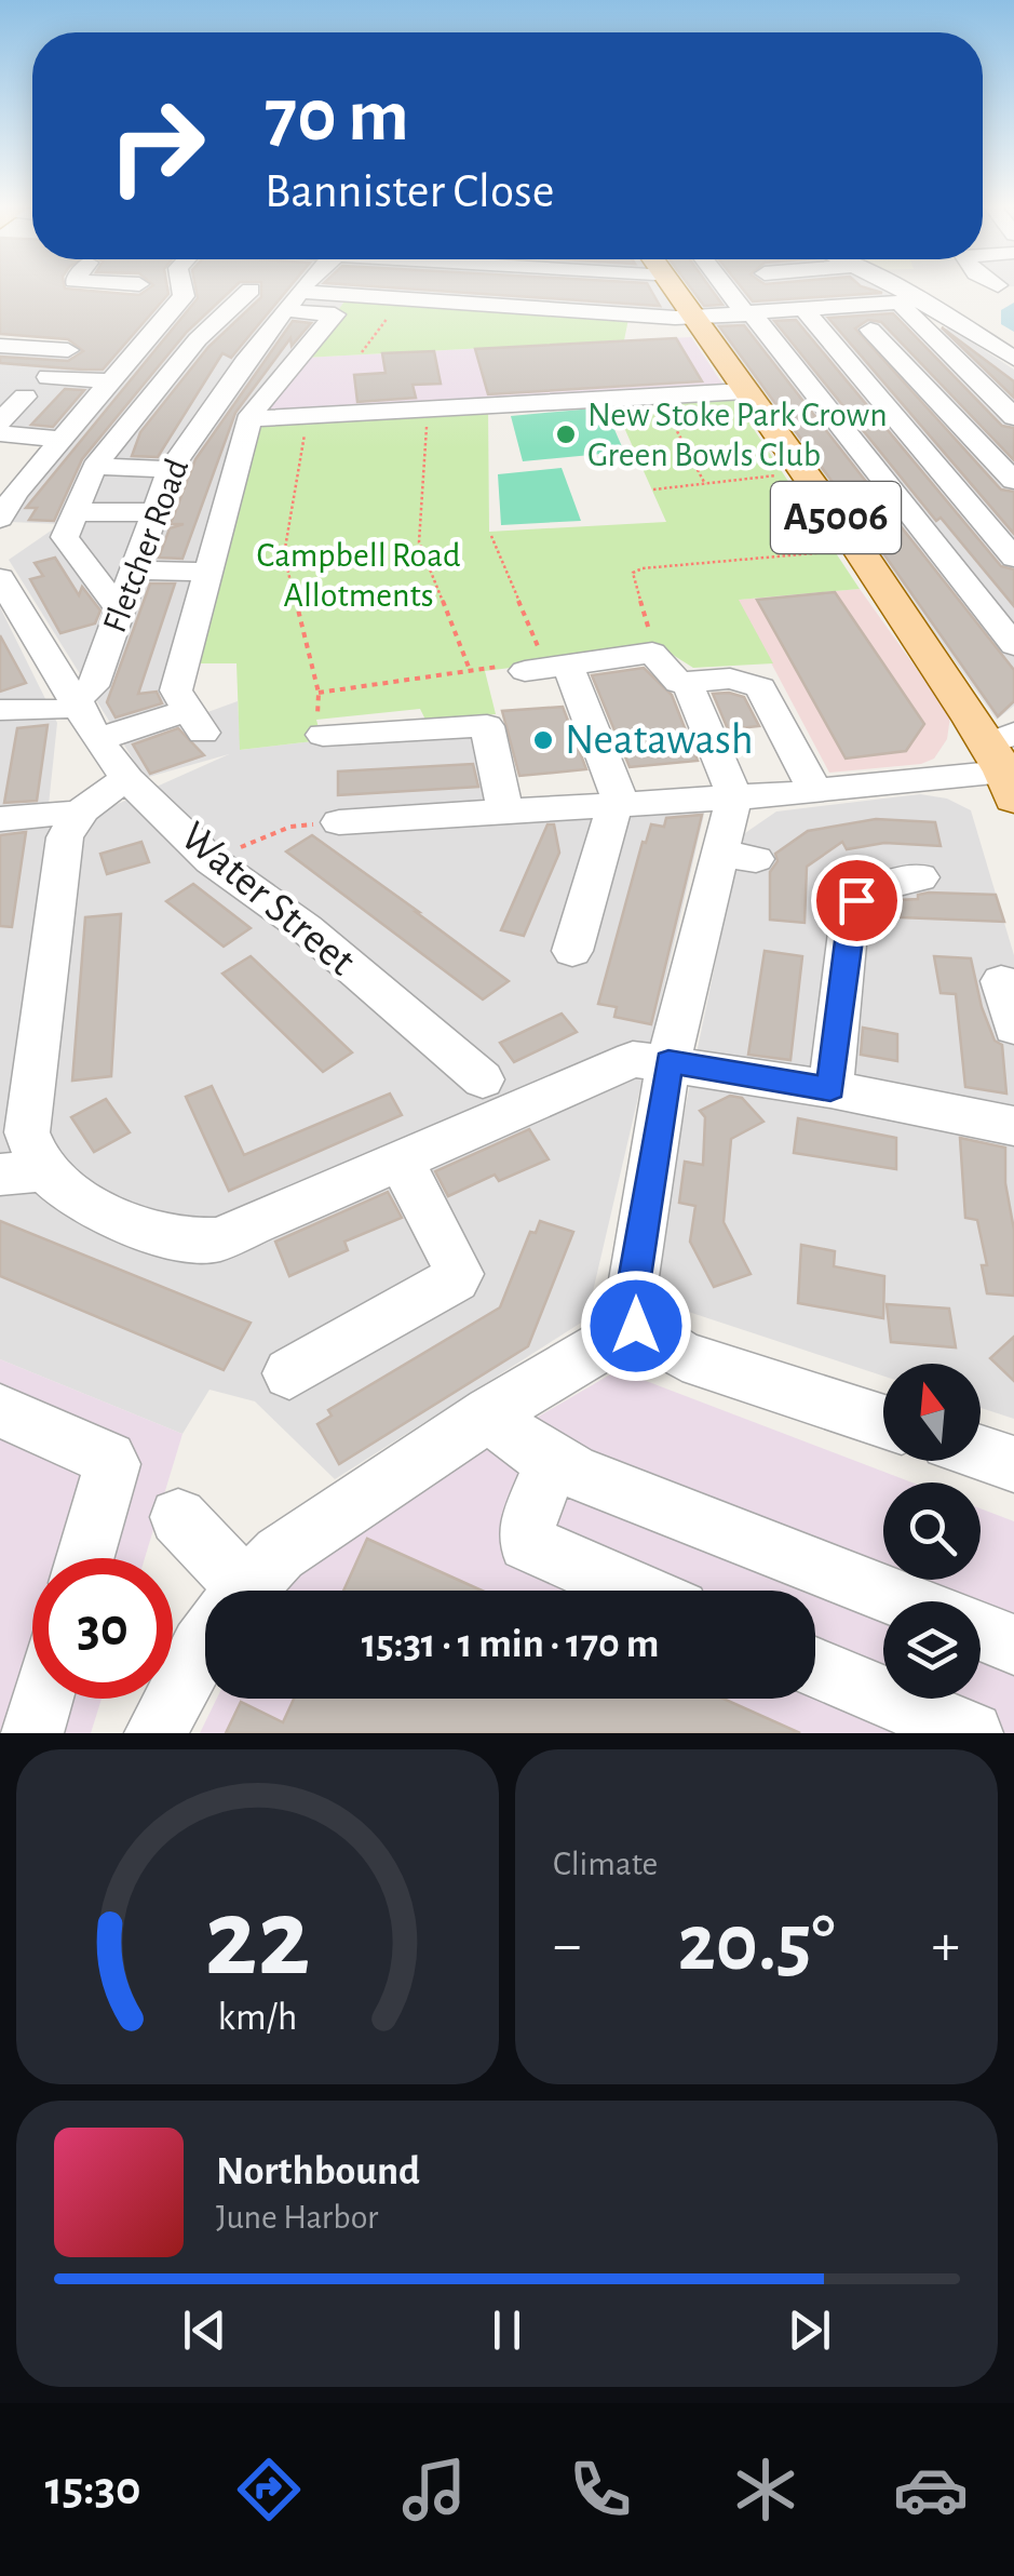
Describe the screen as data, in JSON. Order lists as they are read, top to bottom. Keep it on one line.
{"streets":{"main road":["A5006"],"street":["Fletcher Road","Water Street"]},"crossings":[["Fletcher Road","Water Street"]],"parks":["Campbell Road Allotments"],"places":["New Stoke Park Crown Green Bowls Club","Neatawash"],"north":"top","page":{"turn":["70 m","Bannister Close"],"limit":"30","trip":"15:31 · 1 min · 170 m","tile":"Climate","heat":["−","20.5°","+"],"song":["Northbound","June Harbor"],"tabs":"15:30","gauge":["22","km/h"]}}
